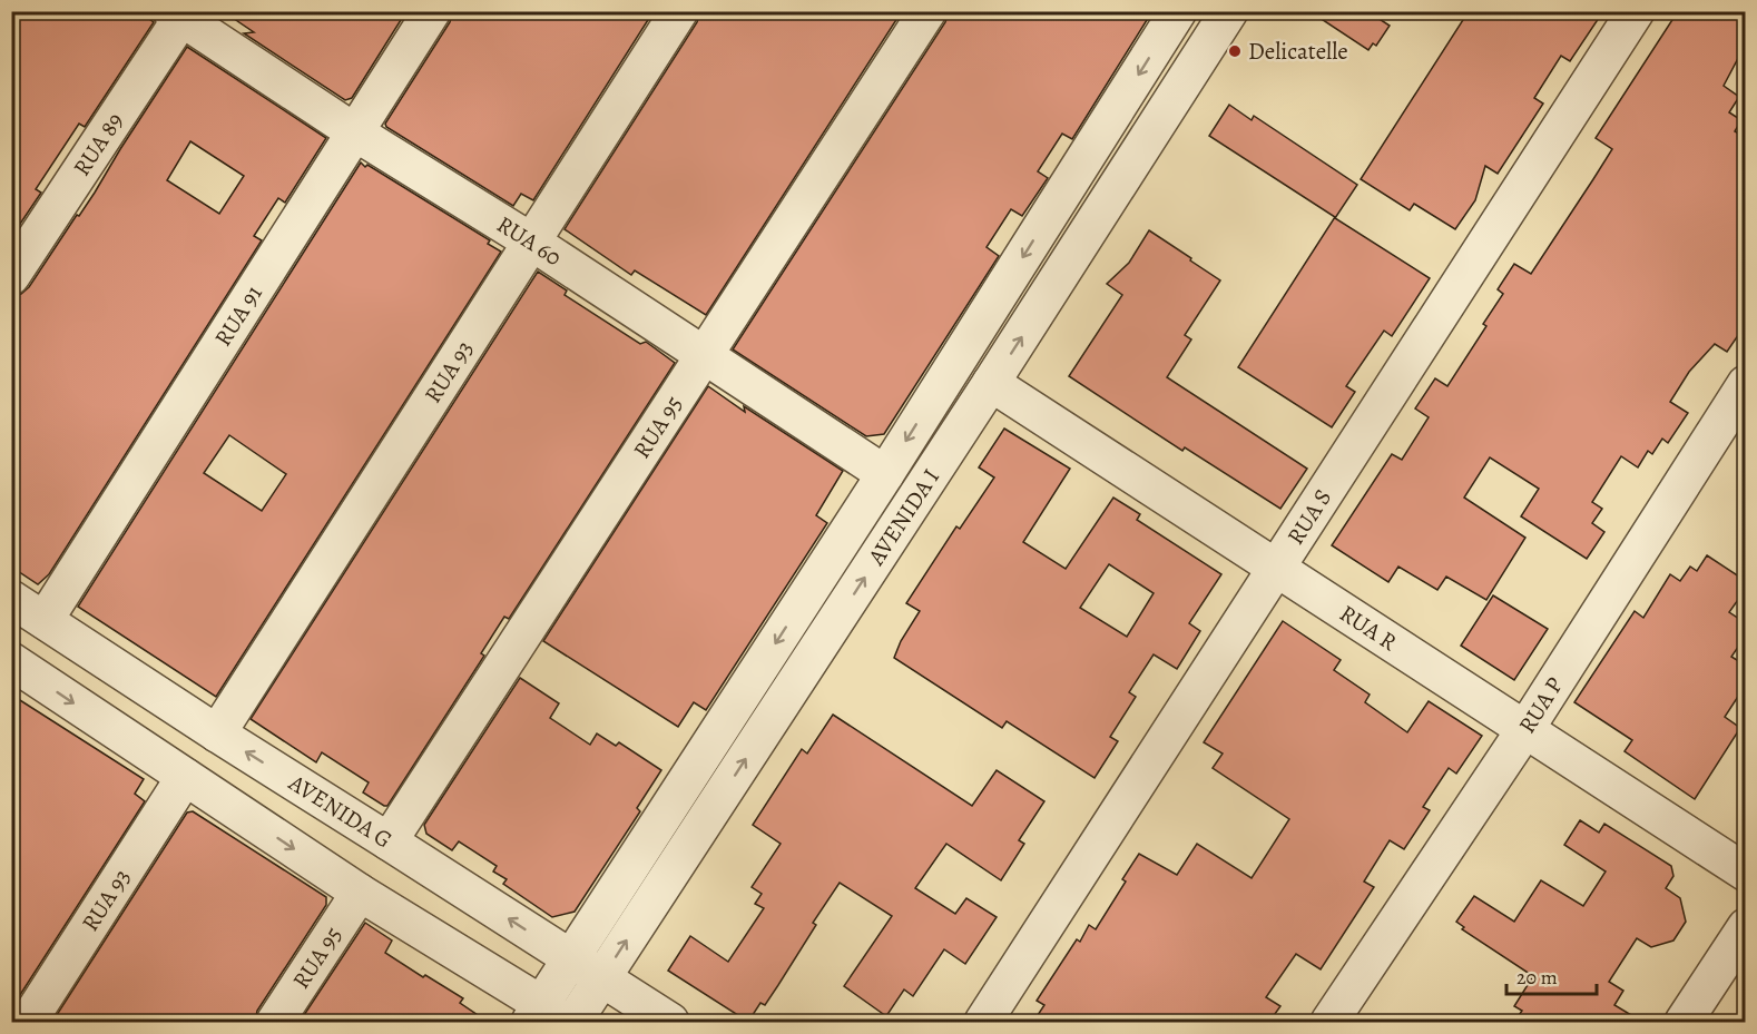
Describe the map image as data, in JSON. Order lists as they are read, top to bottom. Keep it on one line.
{"streets":{"street":["RUA 89","RUA 60","RUA 91","RUA 93","RUA 95","RUA S","AVENIDA I","RUA R","RUA P","AVENIDA G"]},"crossings":[["RUA 89","RUA 60"],["RUA 60","RUA 91"],["RUA 60","RUA 93"],["RUA 60","RUA 95"],["RUA 60","AVENIDA I"],["RUA 91","AVENIDA G"],["RUA 93","AVENIDA G"],["RUA 95","AVENIDA G"],["RUA S","RUA R"],["AVENIDA I","RUA R"],["AVENIDA I","AVENIDA G"],["RUA R","RUA P"]],"places":["Delicatelle"],"scale_bar":"20 m"}
